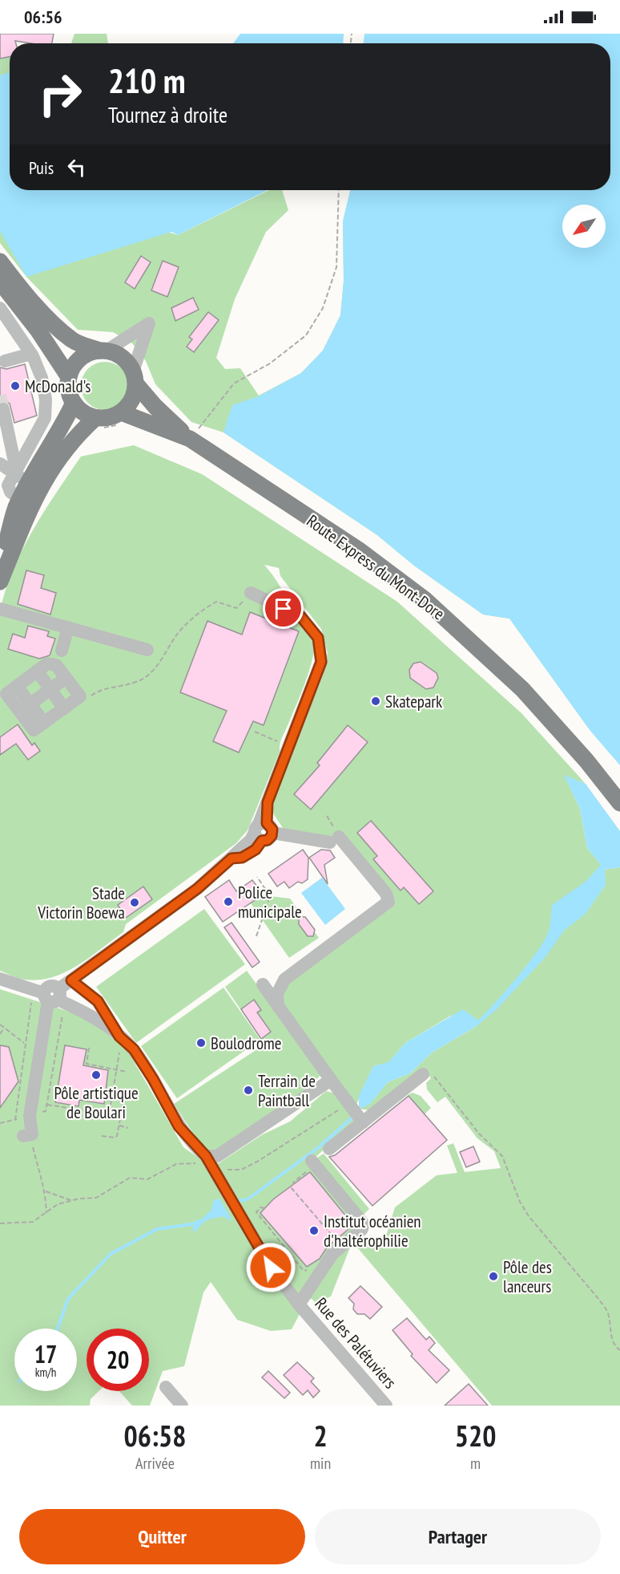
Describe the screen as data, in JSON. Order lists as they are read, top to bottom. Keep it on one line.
{"streets":{"main road":["Route Express du Mont-Dore"],"street":["Rue des Palétuviers"]},"places":["McDonald's","Skatepark","Police municipale","Stade Victorin Boewa","Boulodrome","Pôle artistique de Boulari","Terrain de Paintball","Institut océanien d'haltérophilie","Pôle des lanceurs"],"north":"bottom left","page":{"status":"06:56","turn":["210 m","Tournez à droite"],"then":"Puis","speed":"17 km/h","limit":"20","eta":["06:58","Arrivée","2","min","520","m"],"buttons":["Quitter","Partager"]}}
